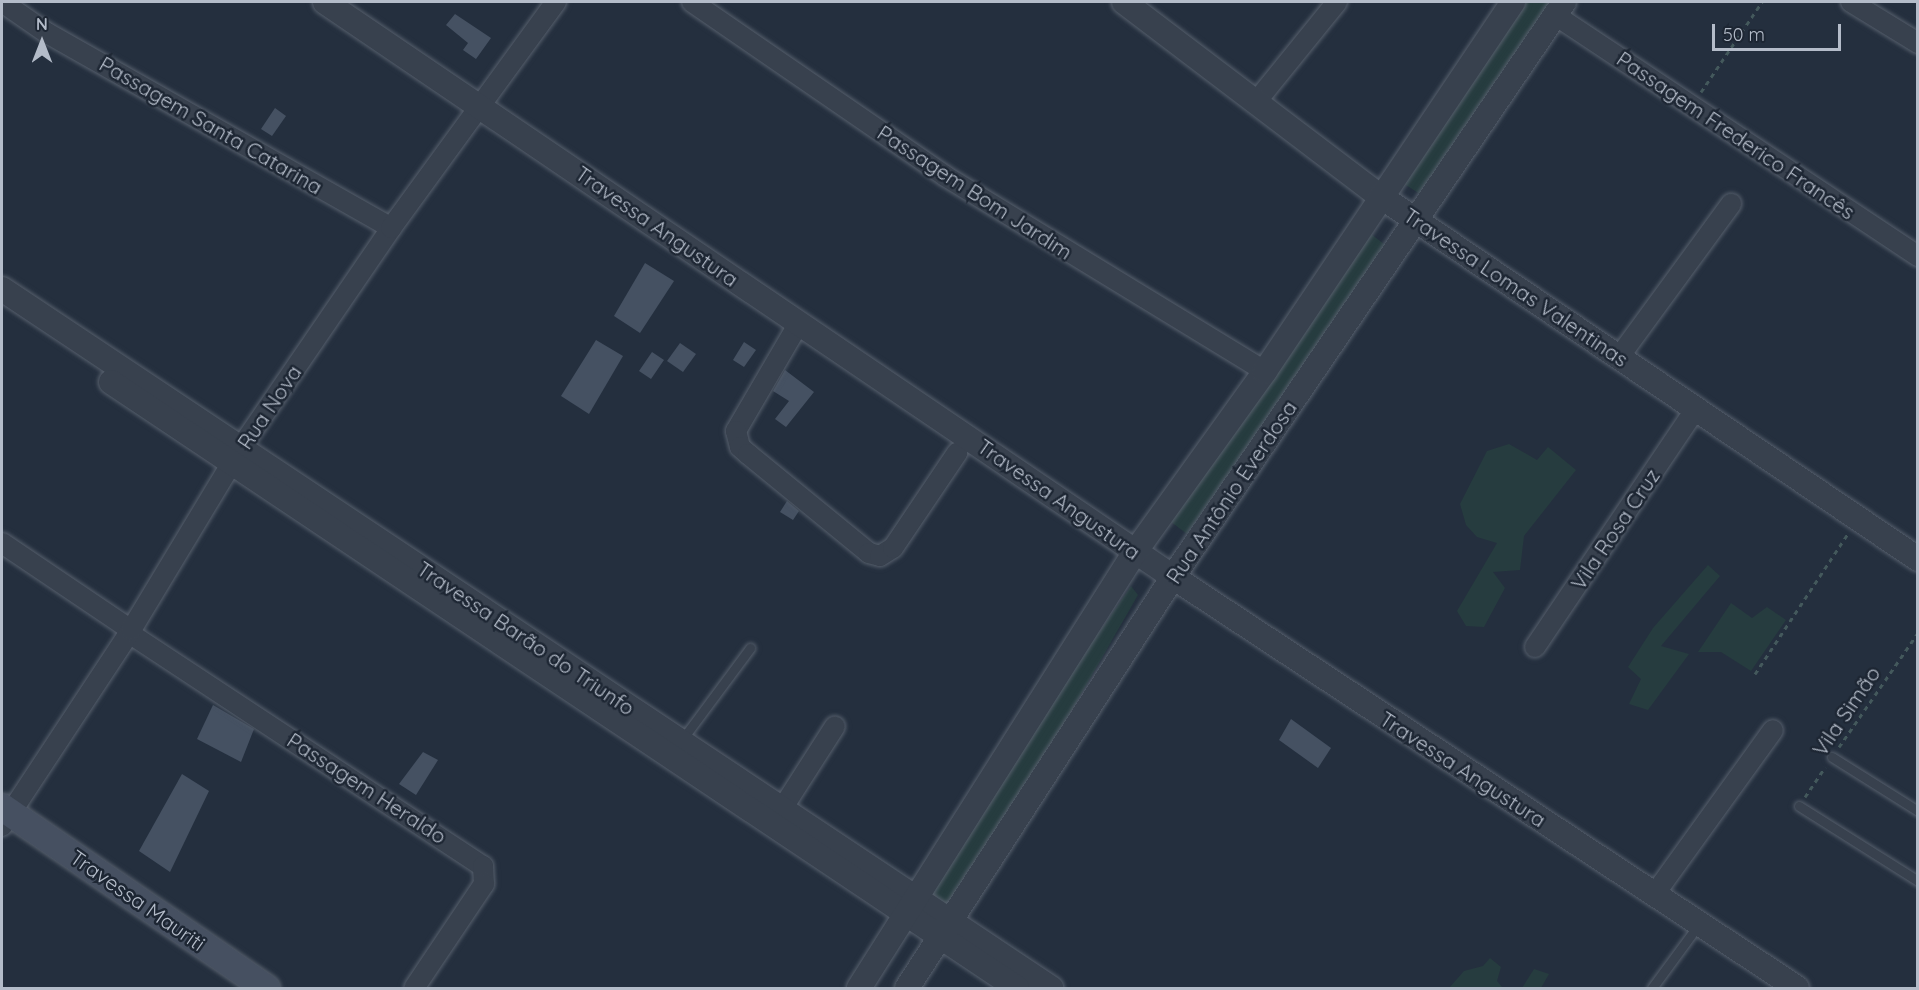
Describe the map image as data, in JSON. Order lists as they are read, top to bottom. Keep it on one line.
{"streets":{"main road":["Travessa Mauriti"],"street":["Passagem Santa Catarina","Passagem Frederico Francês","Passagem Bom Jardim","Travessa Angustura","Travessa Lomas Valentinas","Rua Nova","Rua Antônio Everdosa","Vila Rosa Cruz","Travessa Barão do Triunfo","Passagem Heraldo"],"path":["Vila Simão"]},"crossings":[["Passagem Santa Catarina","Rua Nova"],["Passagem Frederico Francês","Rua Antônio Everdosa"],["Passagem Bom Jardim","Rua Antônio Everdosa"],["Travessa Angustura","Rua Nova"],["Travessa Angustura","Rua Antônio Everdosa"],["Travessa Lomas Valentinas","Rua Antônio Everdosa"],["Travessa Lomas Valentinas","Vila Rosa Cruz"],["Rua Nova","Travessa Barão do Triunfo"],["Rua Nova","Passagem Heraldo"],["Rua Nova","Travessa Mauriti"],["Rua Antônio Everdosa","Travessa Barão do Triunfo"]],"scale_bar":"50 m","north":"top"}
